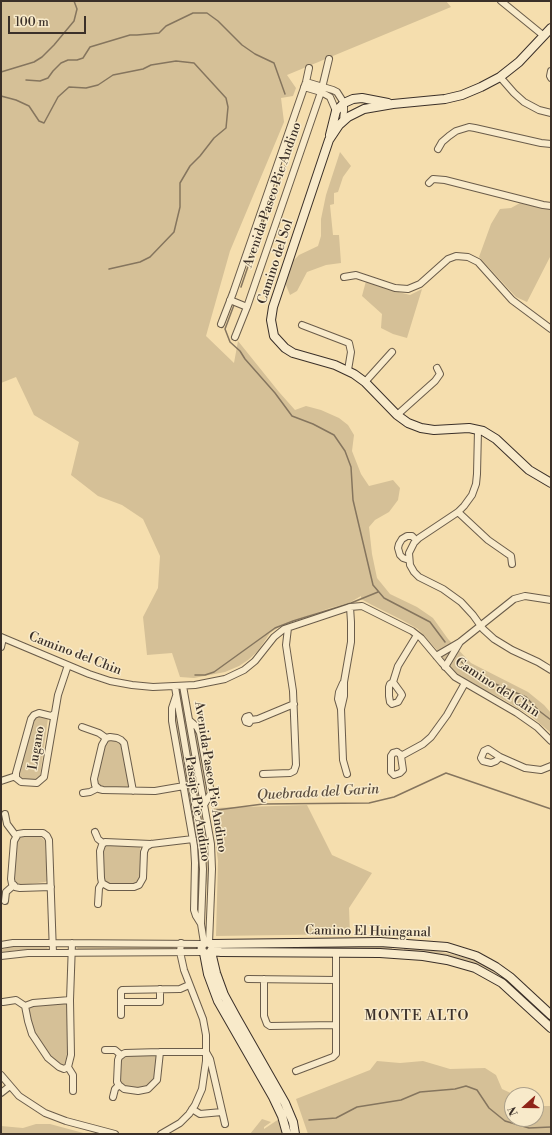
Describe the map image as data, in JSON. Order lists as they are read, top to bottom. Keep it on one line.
{"streets":{"street":["Avenida Paseo Pie Andino","Camino del Sol","Camino del Chin","Lugano","Pasaje Pie Andino","Camino El Huinganal"]},"crossings":[["Avenida Paseo Pie Andino","Camino del Chin"],["Avenida Paseo Pie Andino","Pasaje Pie Andino"],["Avenida Paseo Pie Andino","Camino El Huinganal"],["Camino del Chin","Lugano"]],"districts":["MONTE ALTO"],"water":["Quebrada del Garin"],"scale_bar":"100 m","north":"left"}
